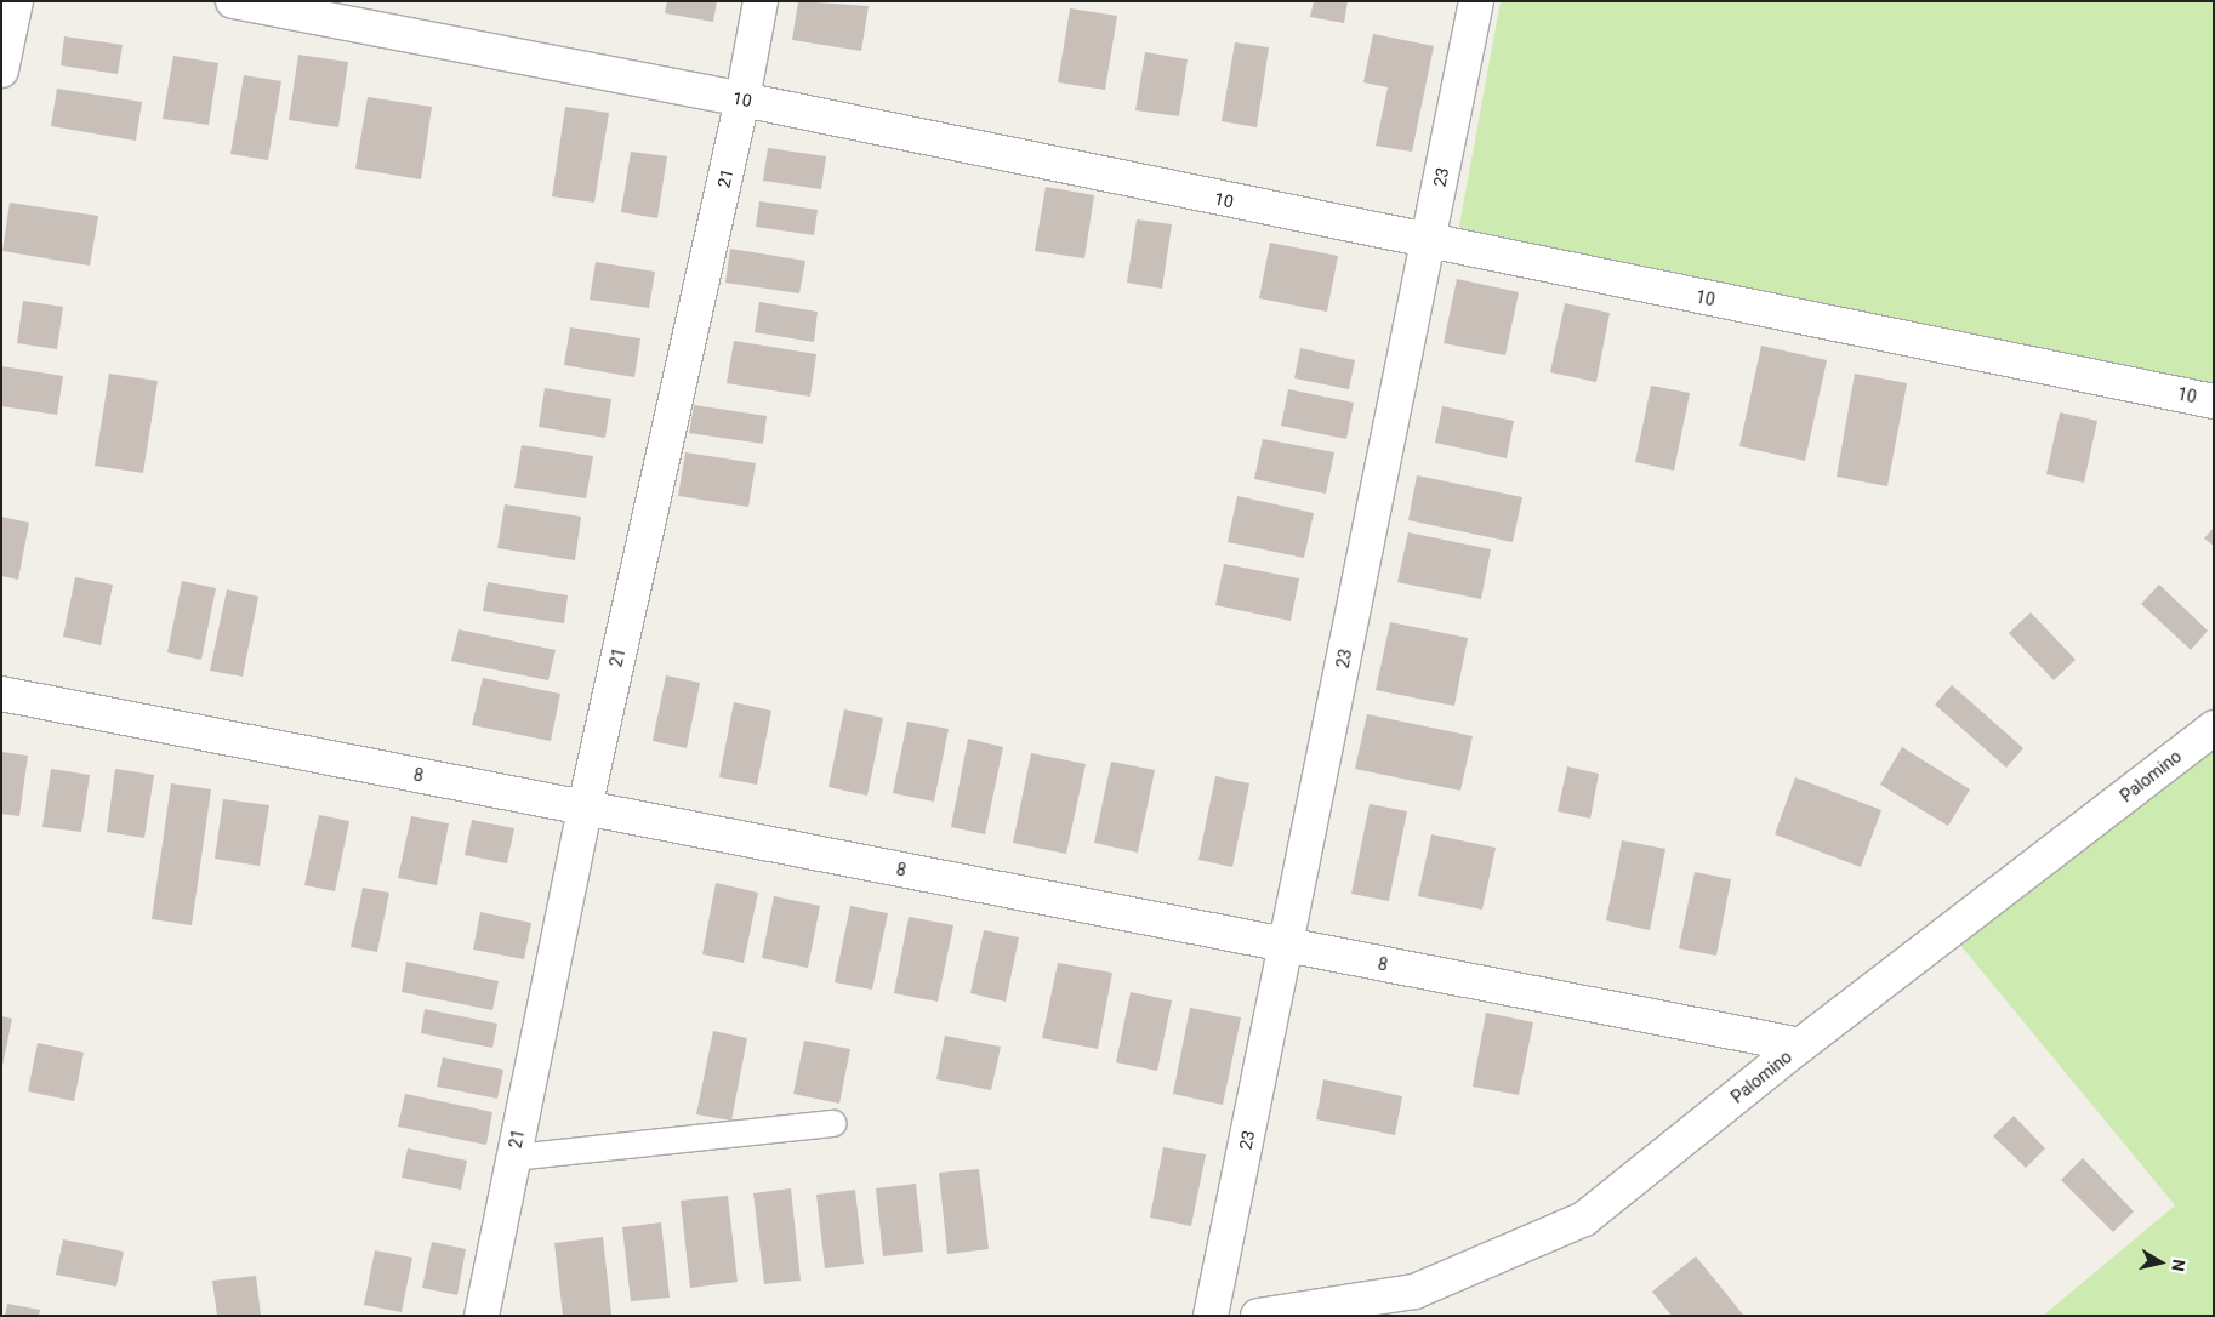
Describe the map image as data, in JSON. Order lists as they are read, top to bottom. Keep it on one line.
{"streets":{"street":["10","23","21","8","Palomino"]},"crossings":[["10","23"],["10","21"],["23","8"],["21","8"],["8","Palomino"]],"north":"right"}
